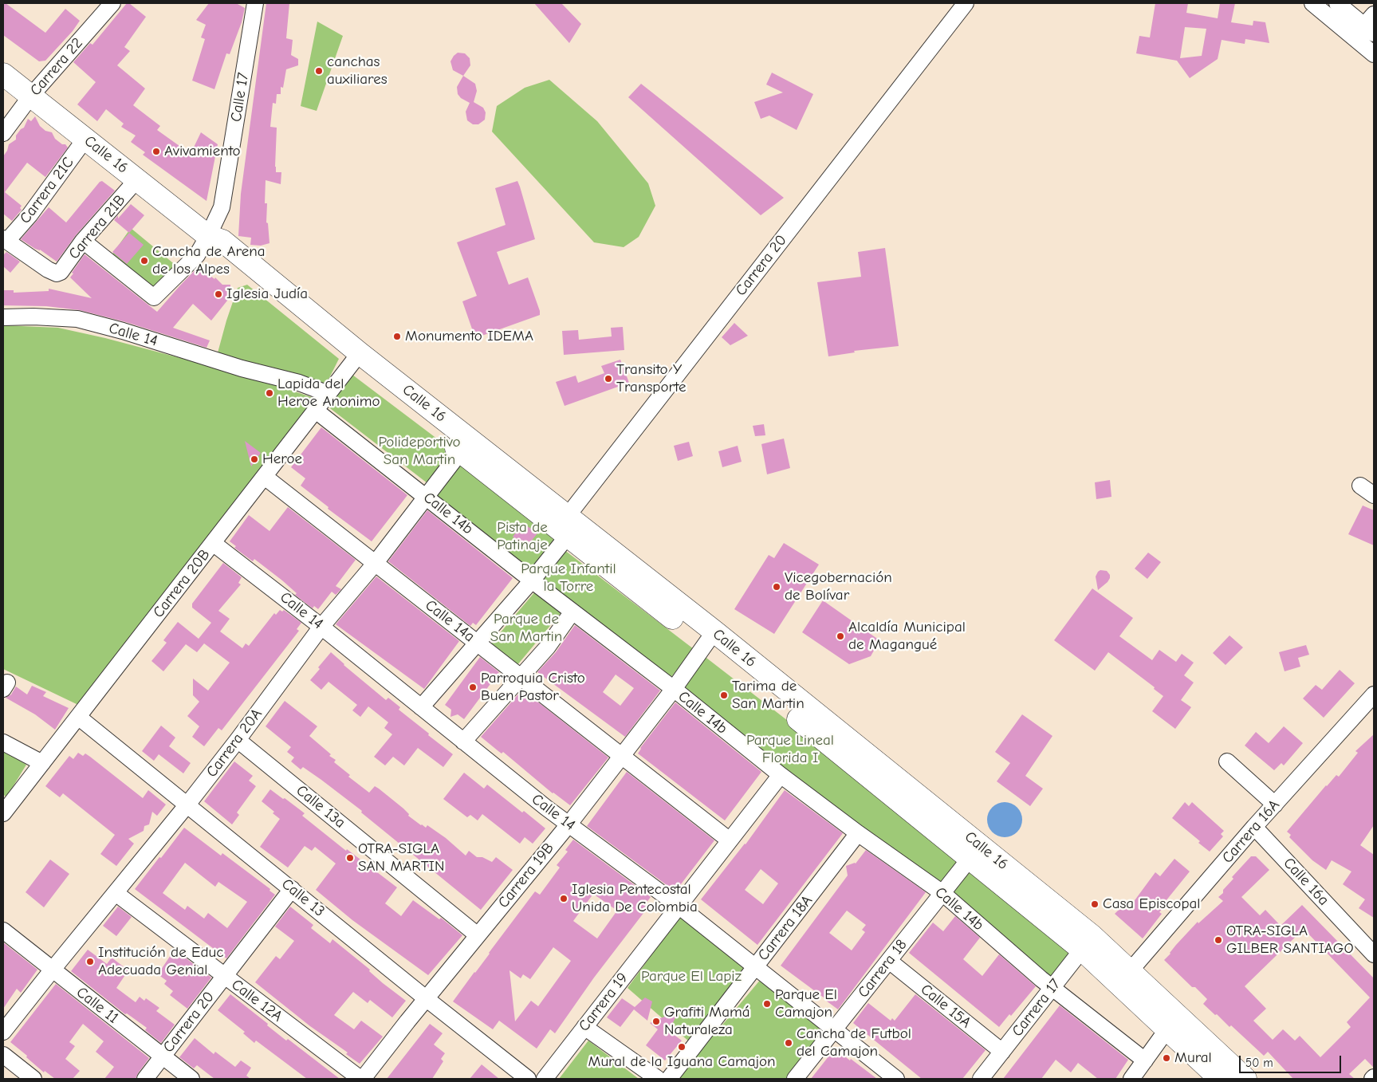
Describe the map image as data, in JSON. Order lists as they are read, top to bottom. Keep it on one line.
{"streets":{"highway":["Calle 16"],"street":["Carrera 22","Calle 17","Carrera 21C","Carrera 21B","Carrera 20","Calle 14","Calle 14b","Carrera 20B","Calle 14a","Carrera 20A","Calle 13a","Carrera 16A","Carrera 19B","Calle 16a","Calle 13","Carrera 18A","Carrera 18","Calle 12A","Carrera 19","Calle 11","Calle 15A","Carrera 17"]},"crossings":[["Carrera 22","Calle 16"],["Calle 17","Calle 16"],["Calle 17","Carrera 21B"],["Calle 16","Carrera 21C"],["Calle 16","Carrera 21B"],["Calle 16","Carrera 20"],["Calle 16","Carrera 20B"],["Calle 16","Carrera 20A"],["Calle 16","Carrera 16A"],["Calle 16","Carrera 19B"],["Calle 16","Carrera 18"],["Calle 16","Carrera 17"],["Carrera 21C","Carrera 21B"],["Carrera 20","Calle 13"],["Carrera 20","Calle 12A"],["Carrera 20","Calle 11"],["Calle 14","Carrera 20B"],["Calle 14","Carrera 20A"],["Calle 14","Carrera 19B"],["Calle 14","Carrera 18A"],["Calle 14","Carrera 18"],["Calle 14","Carrera 19"],["Calle 14b","Carrera 20B"],["Calle 14b","Carrera 20A"],["Calle 14b","Carrera 19B"],["Calle 14b","Carrera 18A"],["Calle 14b","Carrera 18"],["Calle 14b","Carrera 19"],["Calle 14b","Carrera 17"],["Carrera 20B","Calle 14a"],["Carrera 20B","Calle 13"],["Calle 14a","Carrera 20A"],["Calle 14a","Carrera 19B"],["Calle 14a","Carrera 19"],["Carrera 20A","Calle 13a"],["Carrera 20A","Calle 13"],["Carrera 20A","Calle 12A"],["Carrera 20A","Calle 11"],["Calle 13a","Carrera 19B"],["Carrera 16A","Calle 16a"],["Carrera 19B","Calle 13"],["Carrera 19B","Calle 12A"],["Carrera 18","Calle 15A"],["Calle 15A","Carrera 17"]],"parks":["Polideportivo San Martin","Pista de Patinaje","Parque Infantil la Torre","Parque de San Martin","Parque Lineal Florida I","Parque El Lapiz"],"places":["canchas auxiliares","Avivamiento","Cancha de Arena de los Alpes","Iglesia Judía","Monumento IDEMA","Transito Y Transporte","Lapida del Heroe Anonimo","Heroe","Vicegobernación de Bolívar","Alcaldía Municipal de Magangué","Parroquia Cristo Buen Pastor","Tarima de San Martin","OTRA-SIGLA SAN MARTIN","Iglesia Pentecostal Unida De Colombia","Casa Episcopal","OTRA-SIGLA GILBER SANTIAGO","Institución de Educ Adecuada Genial","Parque El Camajon","Grafiti Mamá Naturaleza","Cancha de Futbol del Camajon","Mural de la Iguana Camajon","Mural"],"scale_bar":"50 m"}
